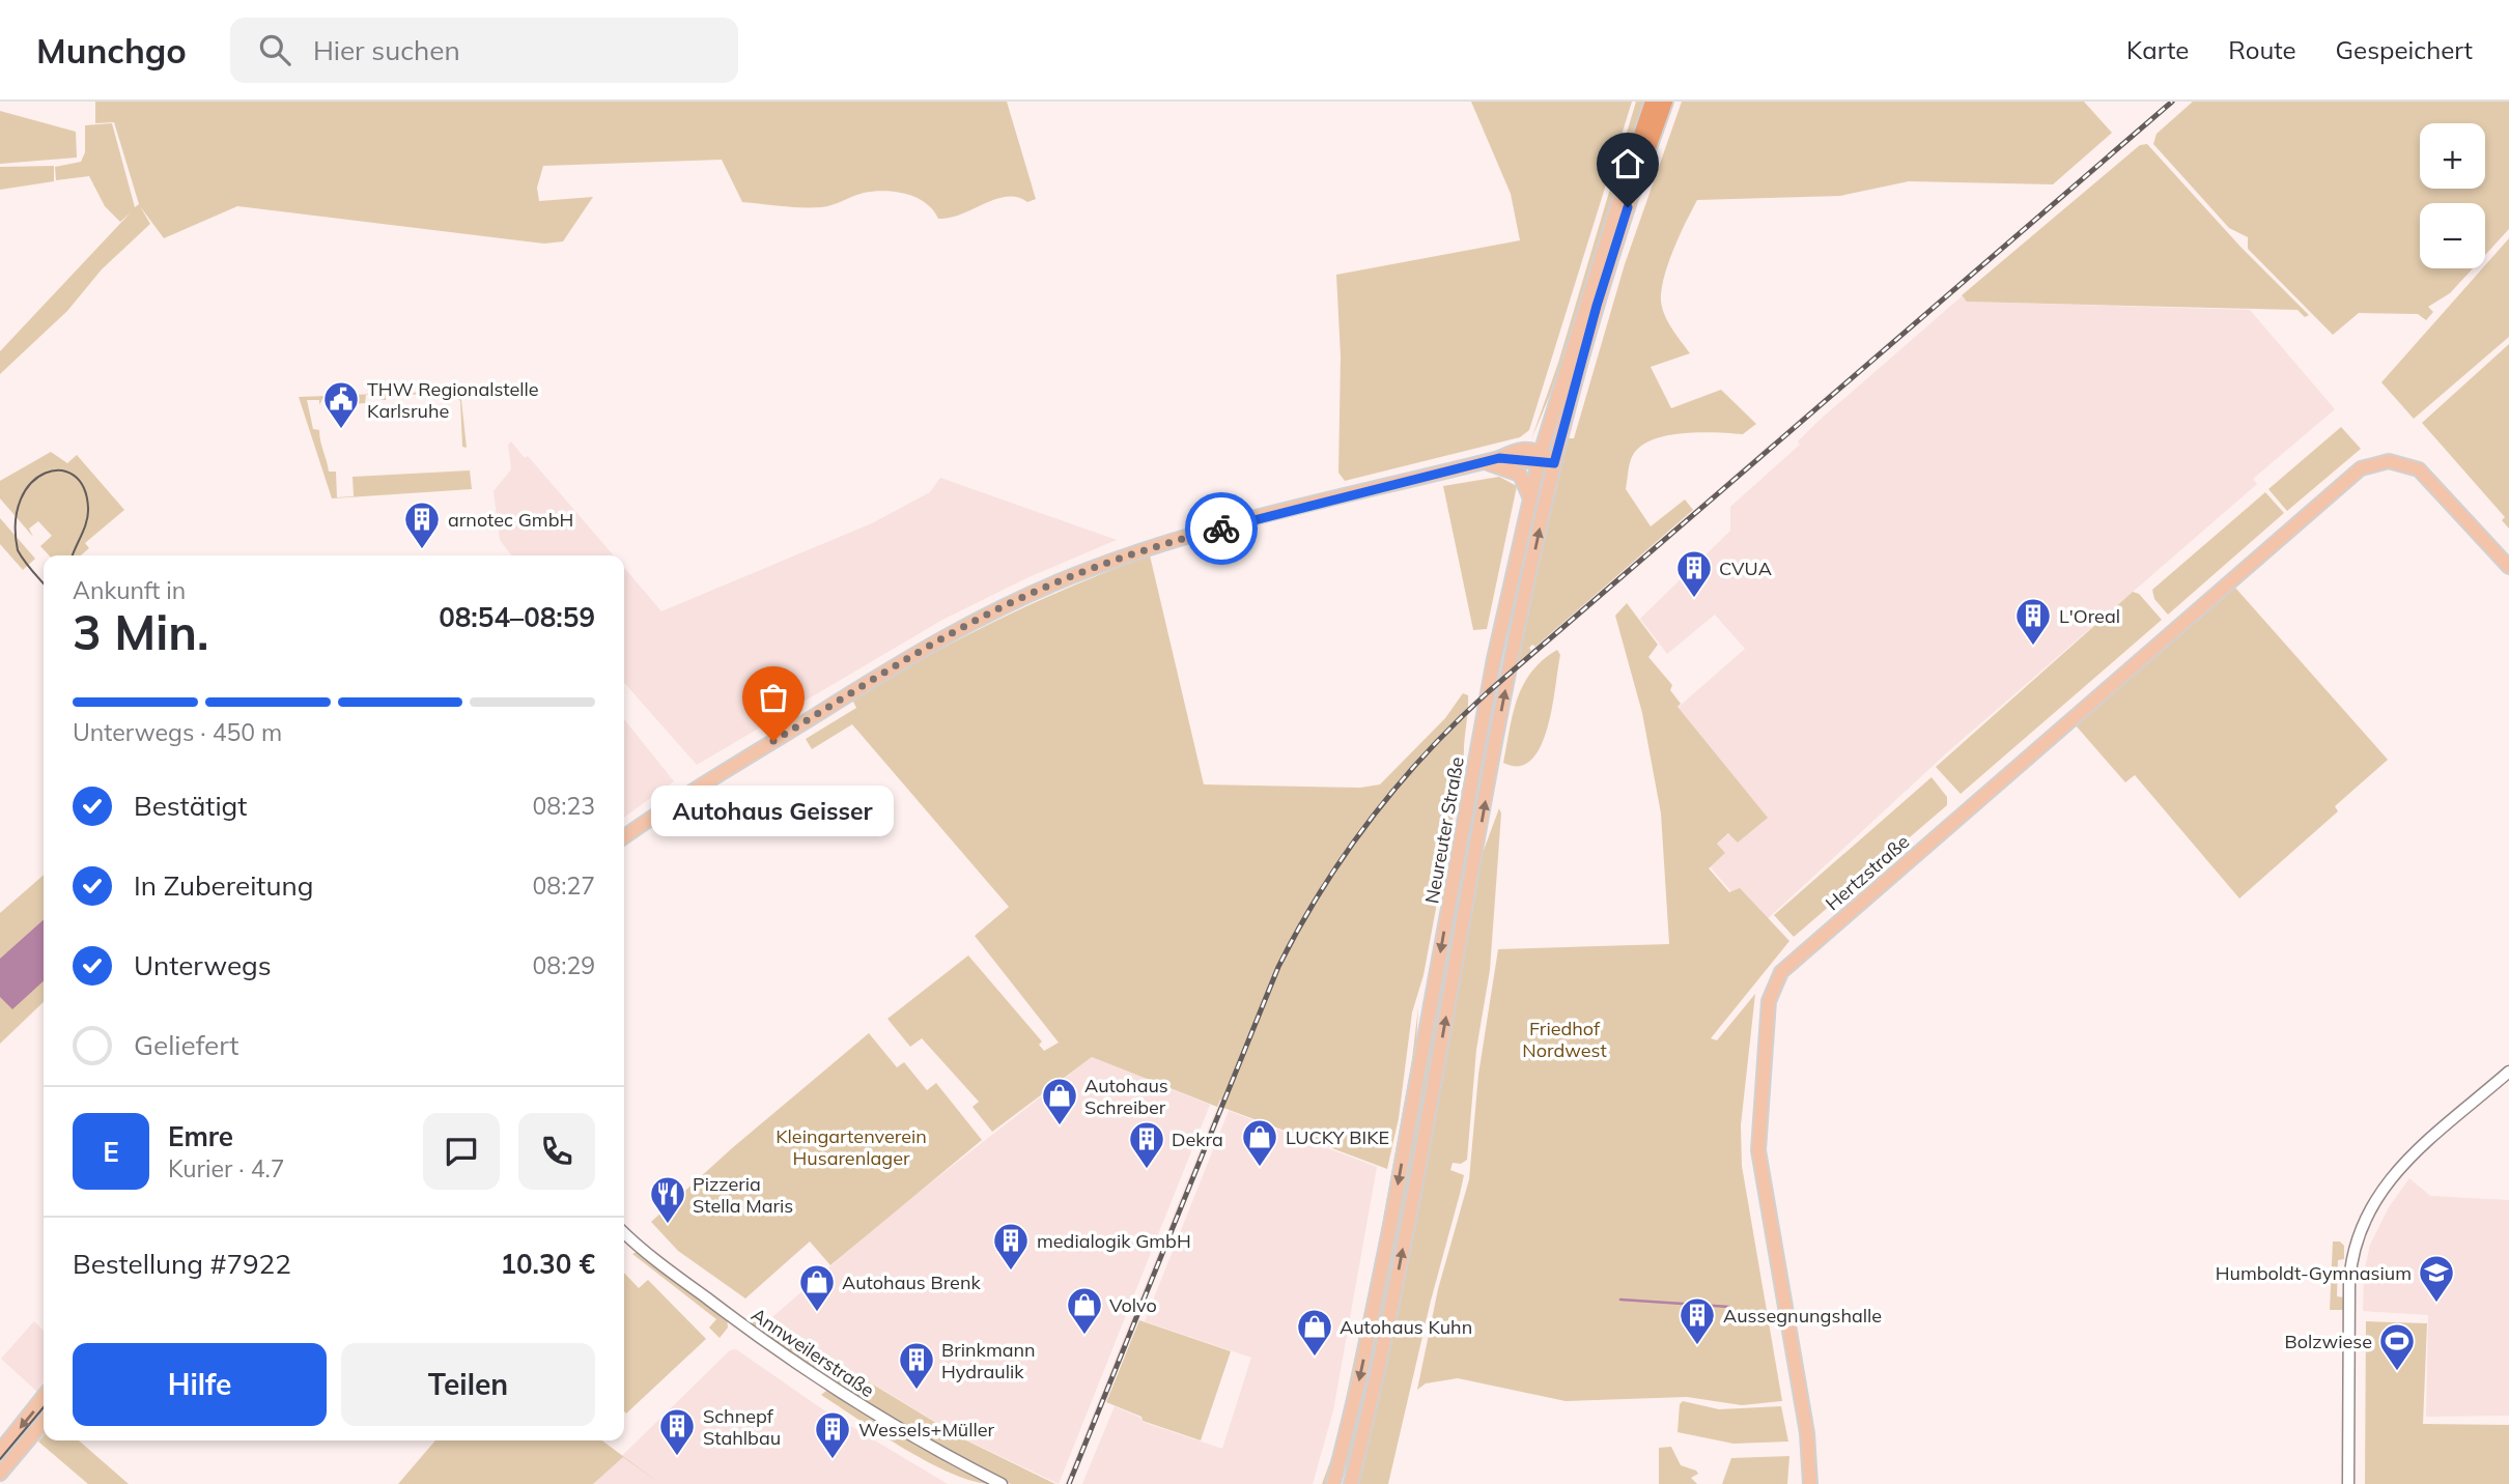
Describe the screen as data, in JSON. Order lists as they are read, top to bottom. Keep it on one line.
{"streets":{"main road":["Neureuter Straße","Hertzstraße"],"street":["Annweilerstraße"]},"parks":["Friedhof Nordwest","Kleingartenverein Husarenlager"],"places":{"public building":["THW Regionalstelle Karlsruhe"],"building":["arnotec GmbH","CVUA","L'Oreal","Dekra","medialogik GmbH","Aussegnungshalle","Brinkmann Hydraulik","Schnepf Stahlbau","Wessels+Müller"],"other":["Autohaus Geisser"],"shop":["Autohaus Schreiber","LUCKY BIKE","Autohaus Brenk","Volvo","Autohaus Kuhn"],"restaurant":["Pizzeria Stella Maris"],"school or university":["Humboldt-Gymnasium"],"sports":["Bolzwiese"]},"page":{"header":"Munchgo","search":"Hier suchen","nav":["Karte","Route","Gespeichert"],"map_buttons":["+","−"],"heading":["3 Min.","Ankunft in","08:54–08:59"],"panel":["Emre","Kurier · 4.7","Bestellung #7922","10.30 €"],"bar":"Unterwegs · 450 m","list":[["Bestätigt","08:23"],["In Zubereitung","08:27"],["Unterwegs","08:29"],"Geliefert"],"bubble":"Autohaus Geisser","round":"E","buttons":["Hilfe","Teilen"]}}
